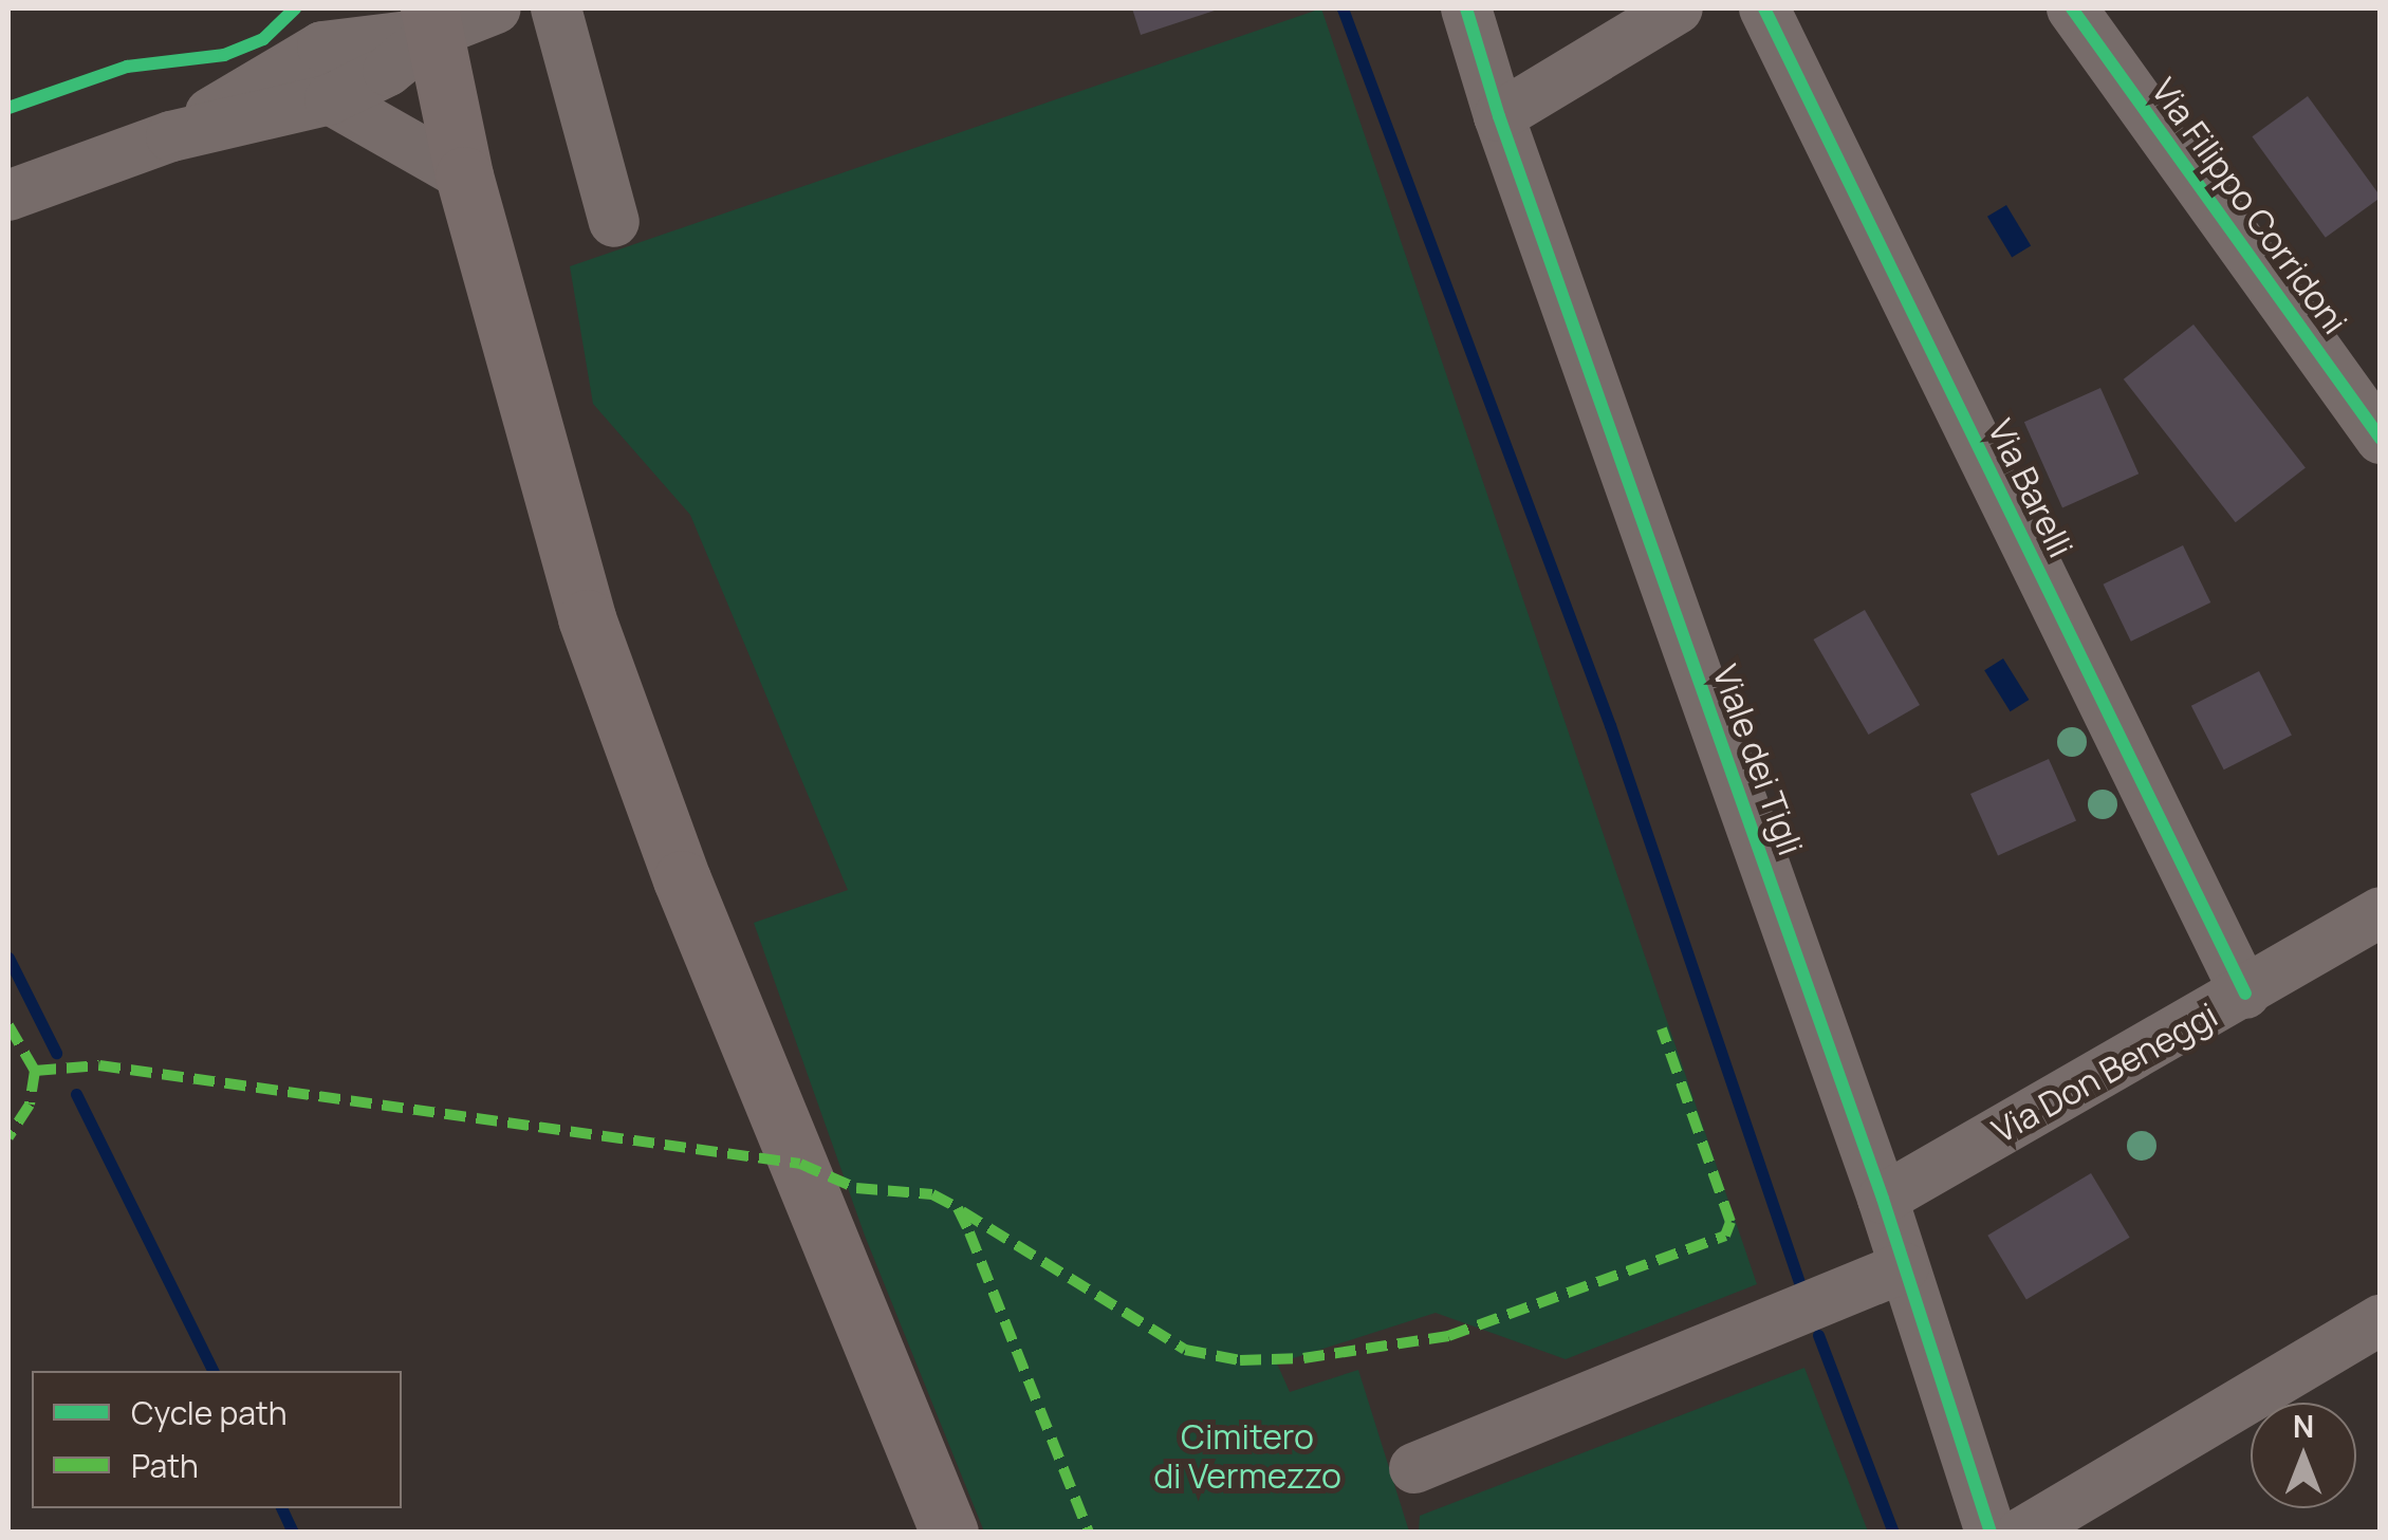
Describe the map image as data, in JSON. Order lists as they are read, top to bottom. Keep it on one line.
{"streets":{"street":["Via Filippo Corridoni","Via Barelli","Viale dei Tigli","Via Don Beneggi"]},"crossings":[["Via Barelli","Via Don Beneggi"],["Viale dei Tigli","Via Don Beneggi"]],"parks":["Cimitero di Vermezzo"],"legend":["Cycle path","Path"],"north":"top"}
